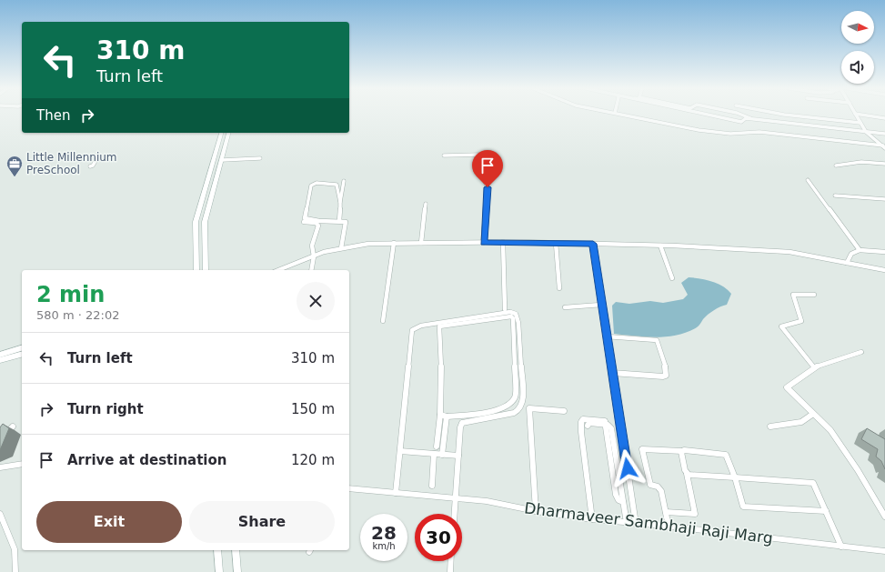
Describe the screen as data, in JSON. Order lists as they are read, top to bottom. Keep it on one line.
{"streets":{"street":["Dharmaveer Sambhaji Raji Marg"]},"places":{"office":["Little Millennium PreSchool"]},"north":"right","page":{"turn":["310 m","Turn left"],"then":"Then","heading":["2 min","580 m · 22:02"],"list":[{"name":"Turn left","value":"310 m"},{"name":"Turn right","value":"150 m"},{"name":"Arrive at destination","value":"120 m"}],"buttons":["Exit","Share"],"speed":"28 km/h","limit":"30"}}
